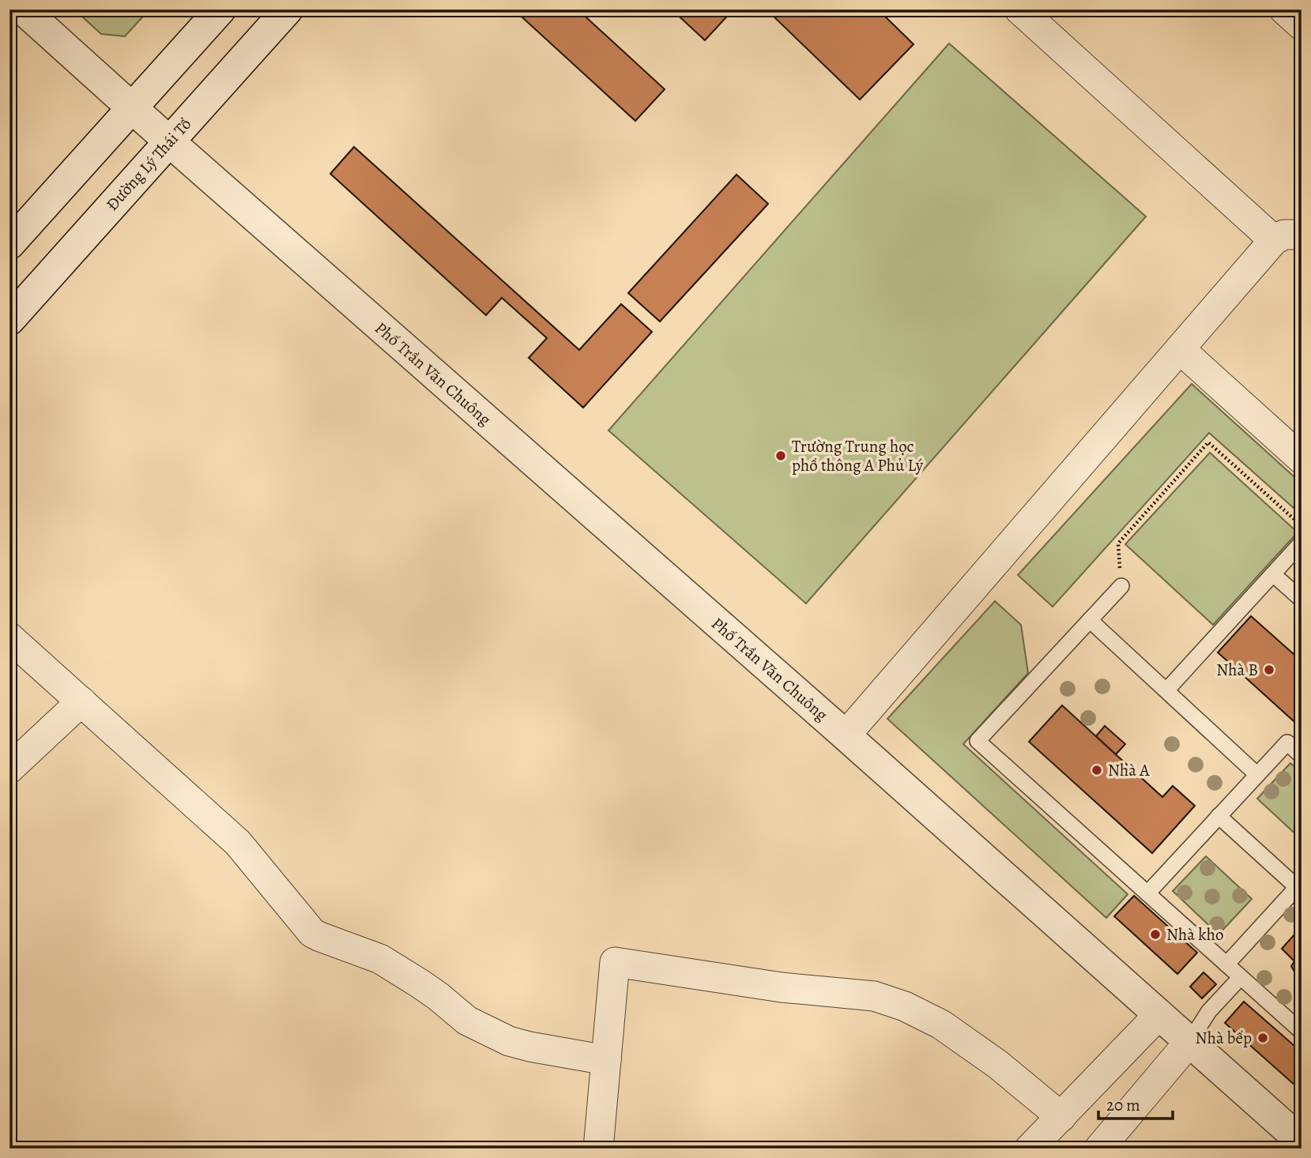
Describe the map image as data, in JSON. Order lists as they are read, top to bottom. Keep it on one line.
{"streets":{"street":["Đường Lý Thái Tổ","Phố Trần Văn Chuông"]},"crossings":[["Đường Lý Thái Tổ","Phố Trần Văn Chuông"]],"places":["Trường Trung học phổ thông A Phủ Lý","Nhà B","Nhà A","Nhà kho","Nhà bếp"],"scale_bar":"20 m"}
